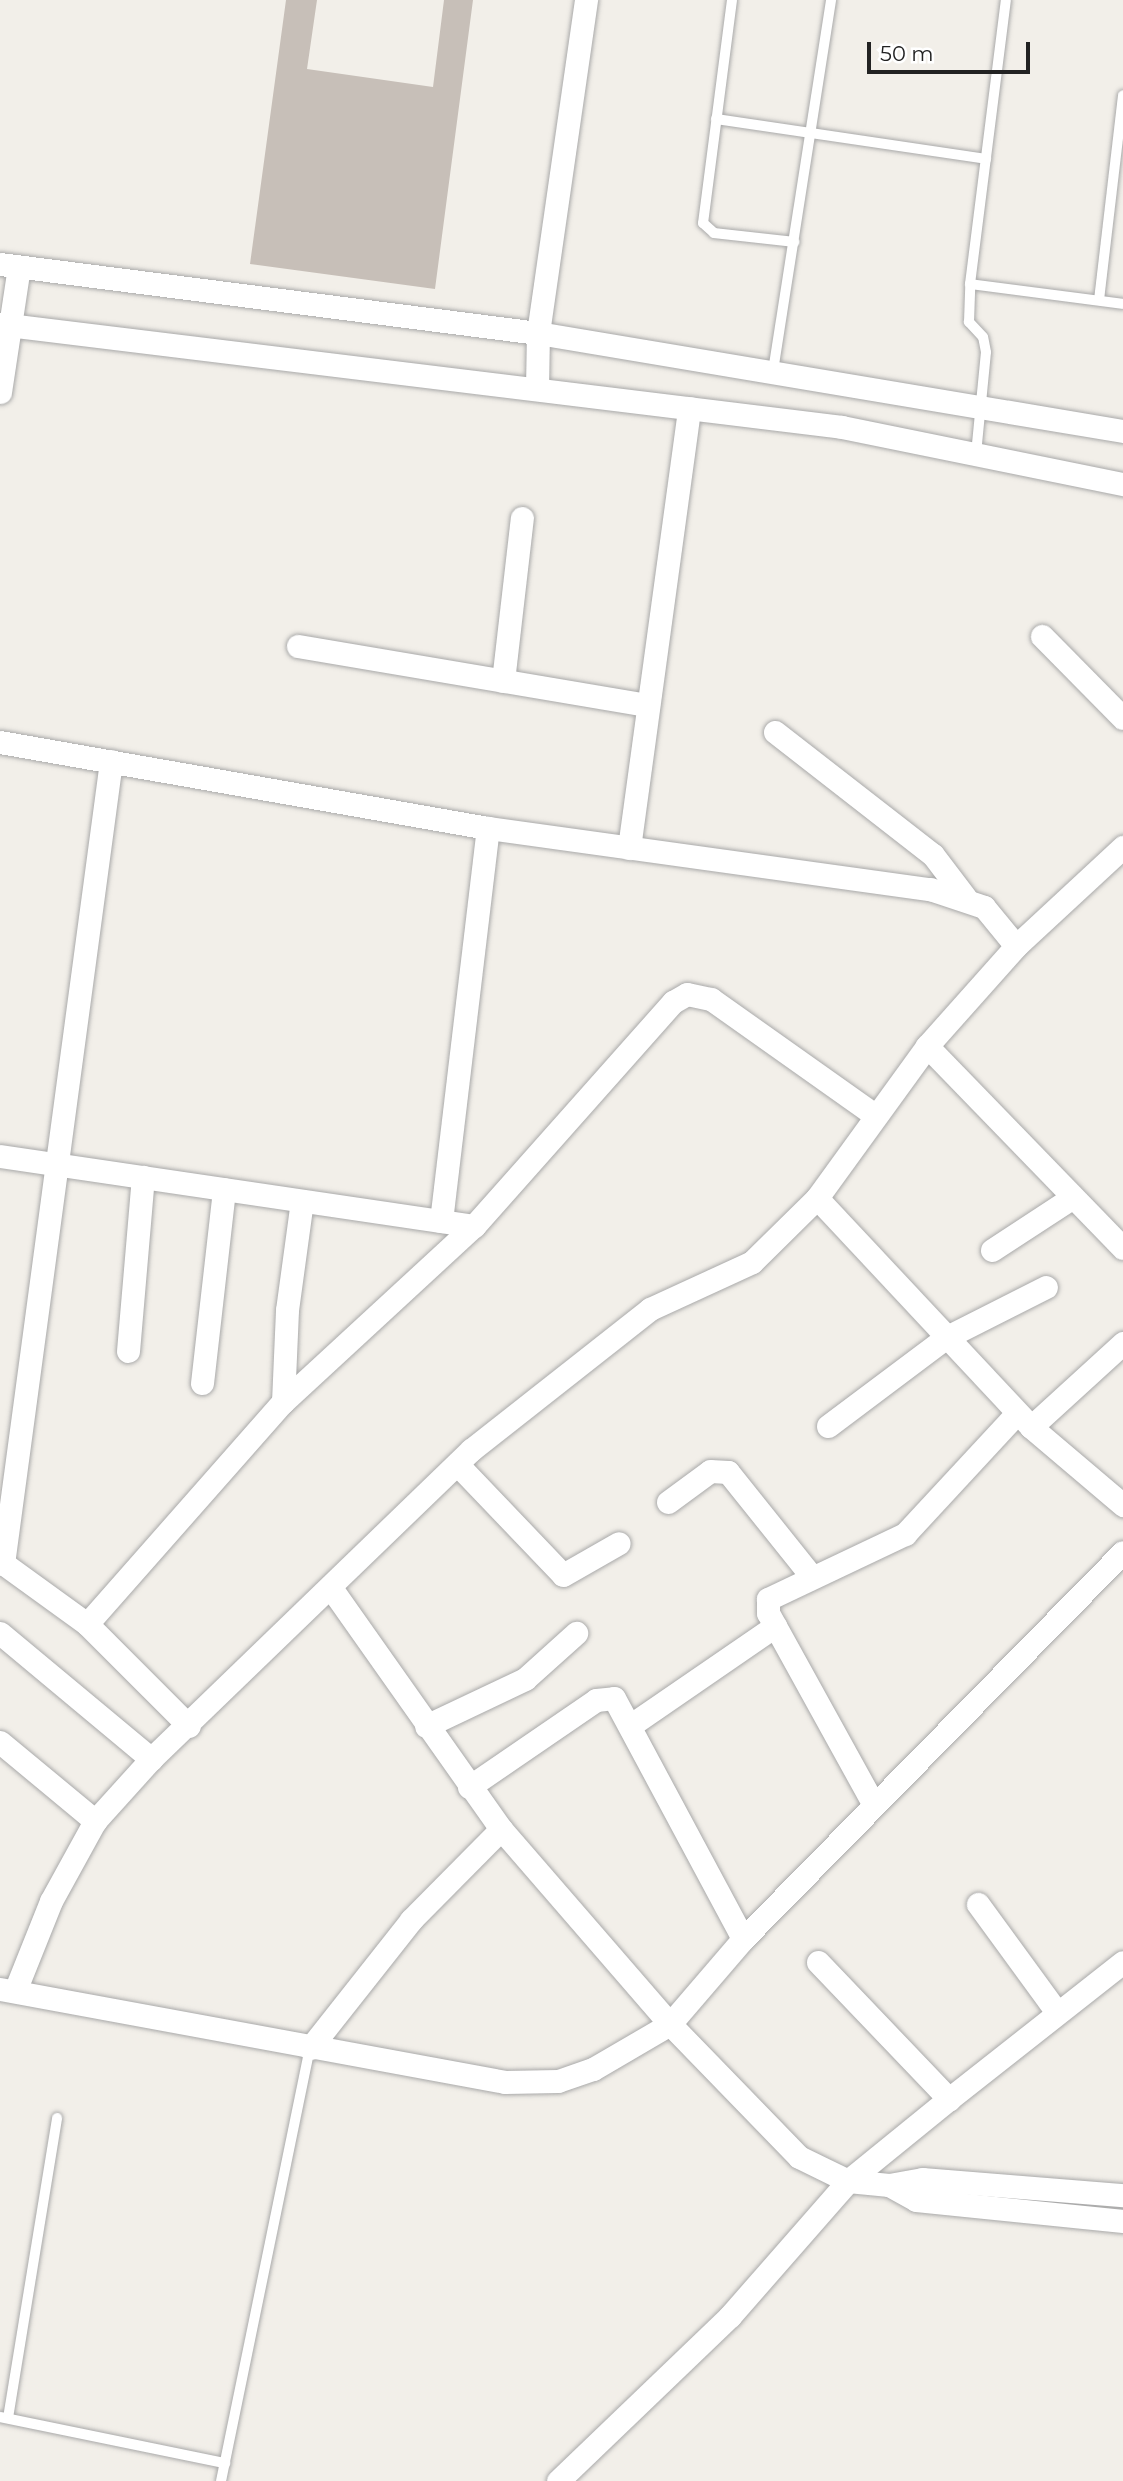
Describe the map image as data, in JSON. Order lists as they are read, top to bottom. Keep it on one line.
{"scale_bar":"50 m"}
